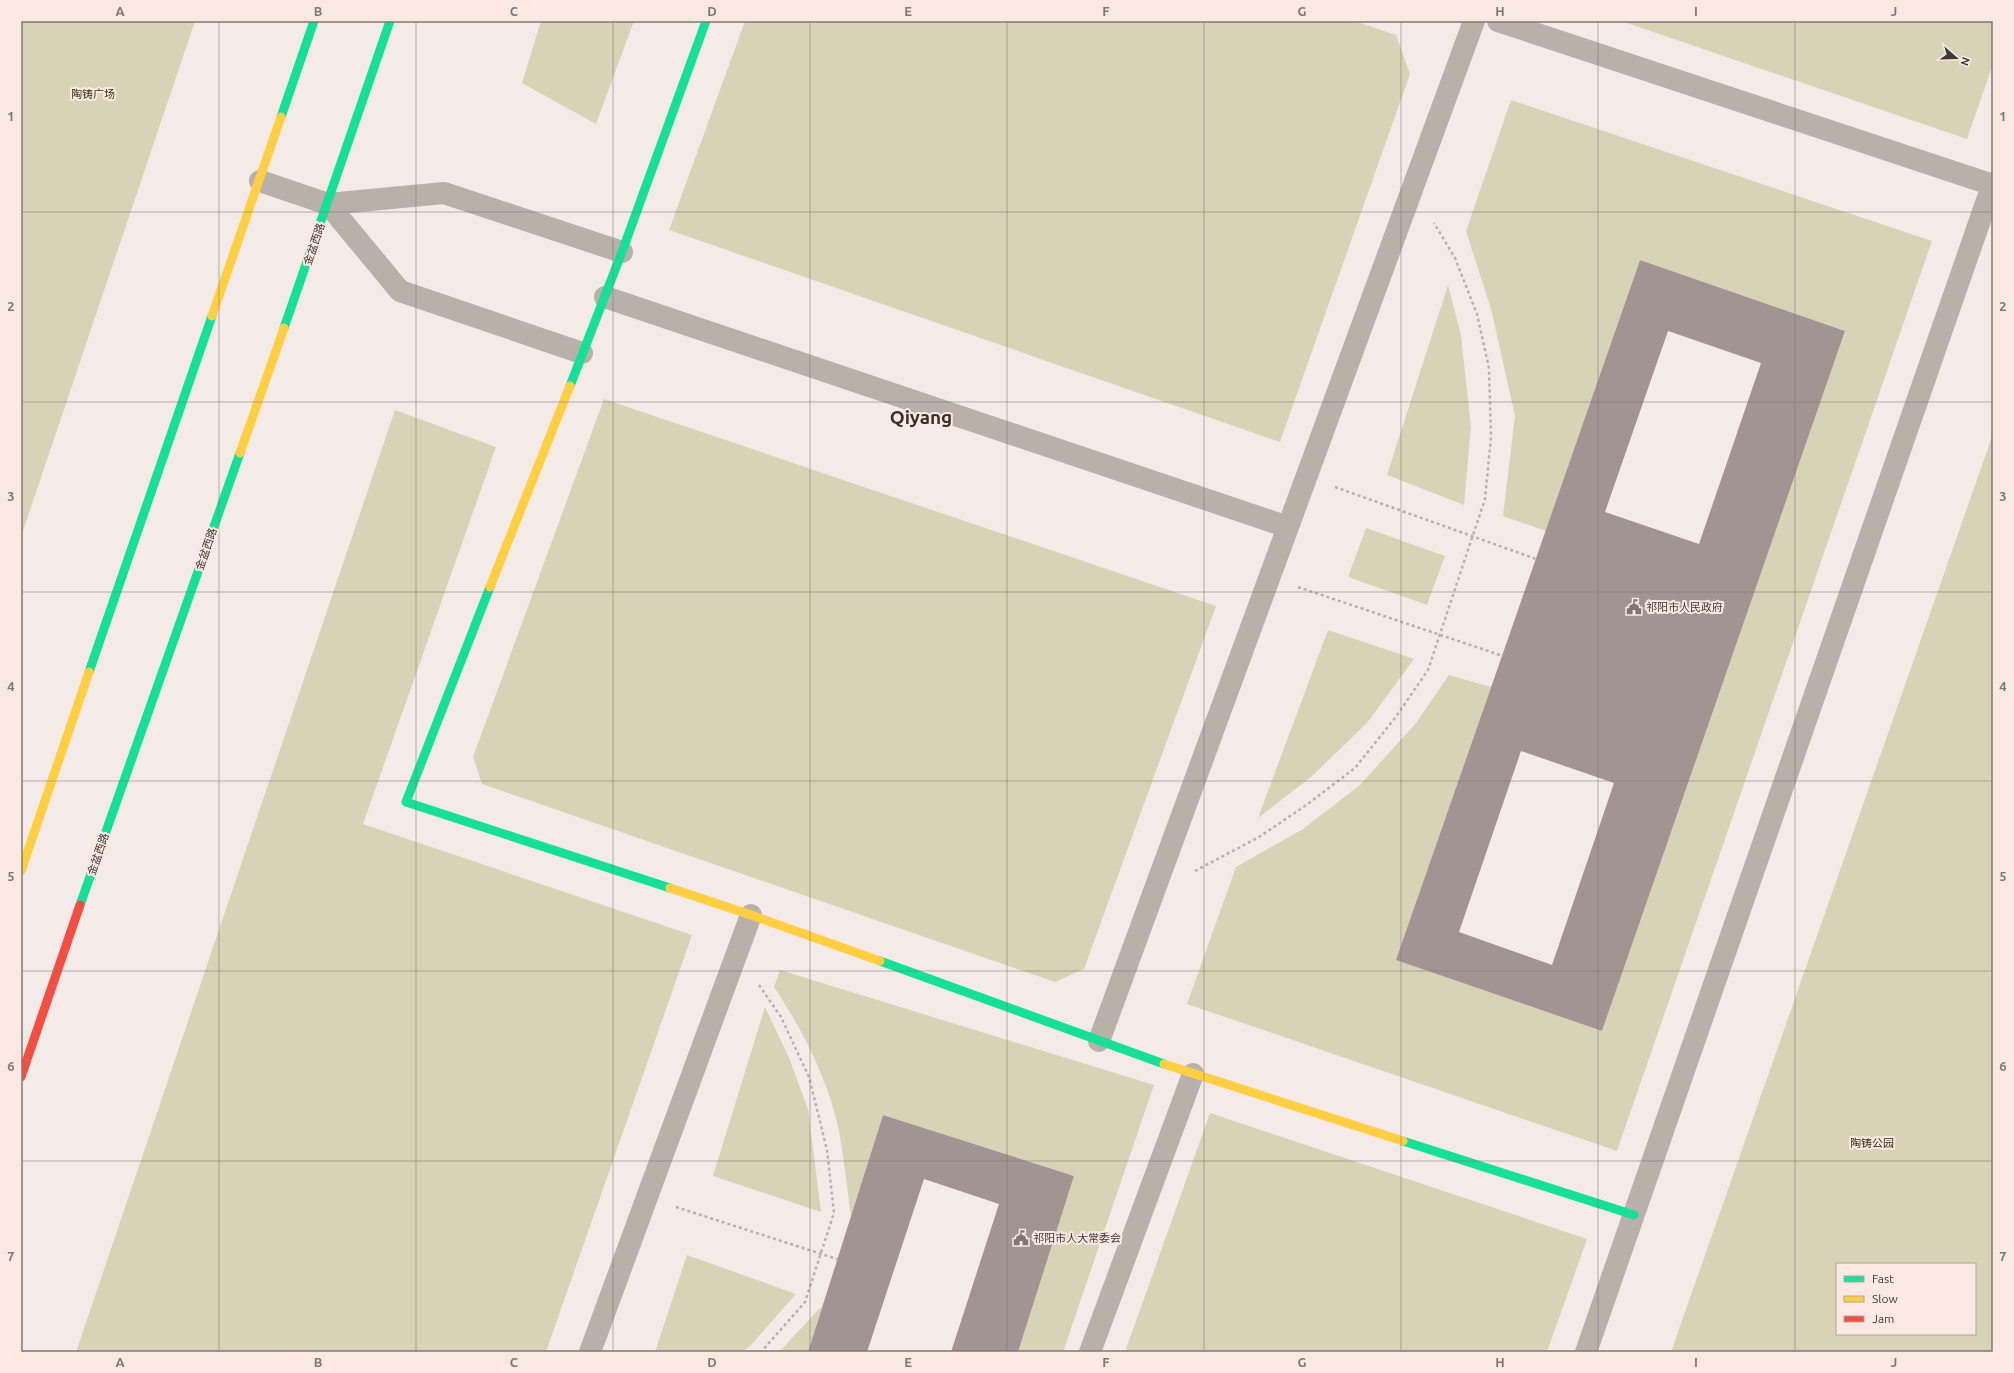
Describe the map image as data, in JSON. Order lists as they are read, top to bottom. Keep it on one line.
{"streets":{"street":["金盆西路"]},"districts":["Qiyang"],"parks":["陶铸广场","陶铸公园"],"places":{"public building":["祁阳市人民政府","祁阳市人大常委会"]},"legend":["Fast","Slow","Jam"],"north":"right","grid":{"columns":["A","B","C","D","E","F","G","H","I","J"],"rows":["1","2","3","4","5","6","7"]}}
